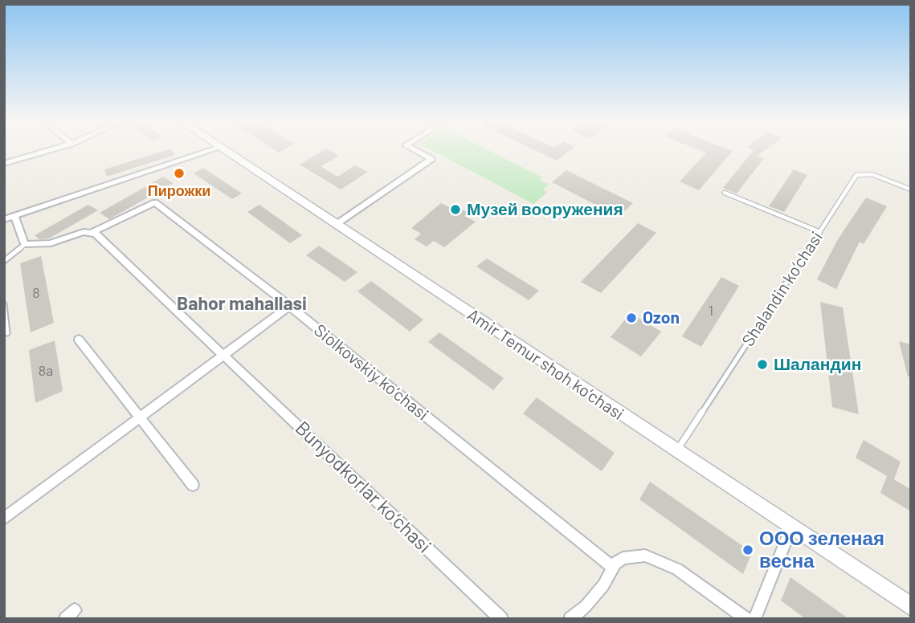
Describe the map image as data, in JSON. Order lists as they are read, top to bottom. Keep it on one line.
{"streets":{"main road":["Amir Temur shoh ko‘chasi"],"street":["Siolkovskiy ko‘chasi","Bunyodkorlar ko‘chasi"],"lane":["Shalandin ko‘chasi"]},"crossings":[["Shalandin ko‘chasi","Amir Temur shoh ko‘chasi"],["Siolkovskiy ko‘chasi","Bunyodkorlar ko‘chasi"]],"districts":["Bahor mahallasi"],"places":["Пирожки","Музей вооружения","Ozon","Шаландин","ООО зеленая весна"],"house_numbers":["8","1","8a"]}
